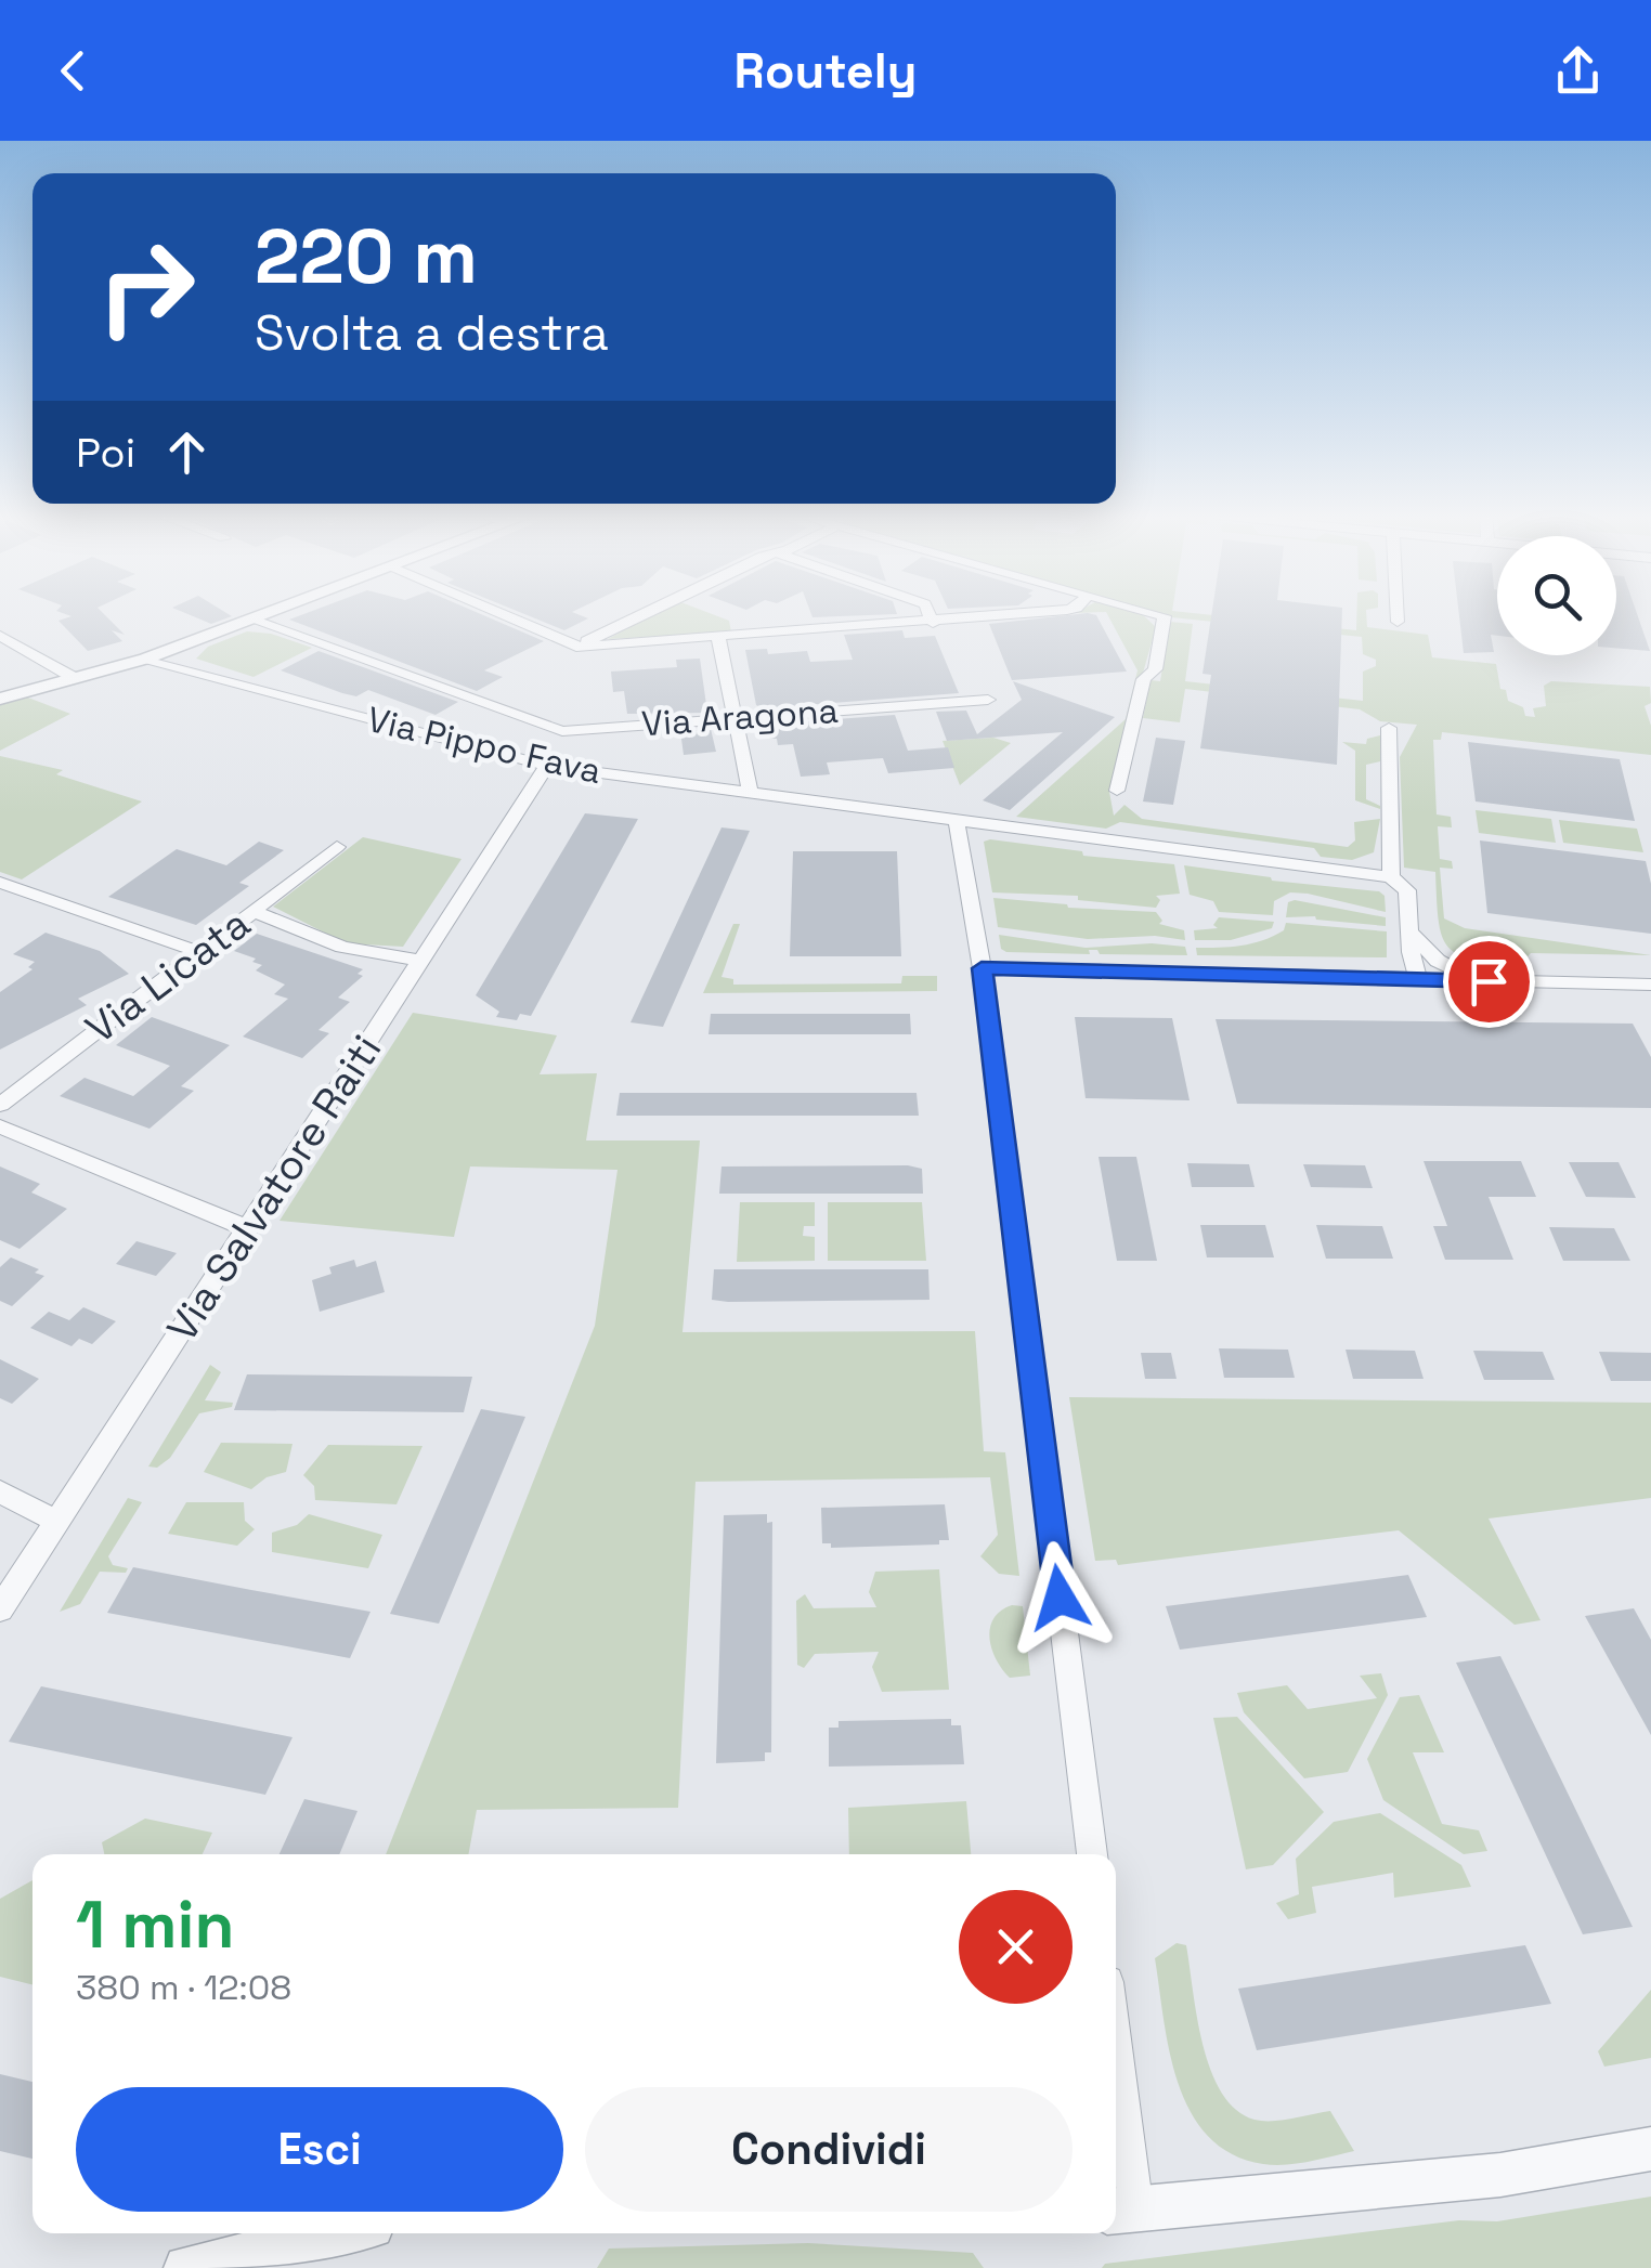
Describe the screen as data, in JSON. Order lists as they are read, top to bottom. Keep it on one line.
{"streets":{"street":["Via Aragona","Via Pippo Fava","Via Licata","Via Salvatore Raiti"]},"crossings":[["Via Pippo Fava","Via Salvatore Raiti"]],"page":{"header":"Routely","turn":["220 m","Svolta a destra"],"then":"Poi","heading":["1 min","380 m · 12:08"],"buttons":["Esci","Condividi"]}}
